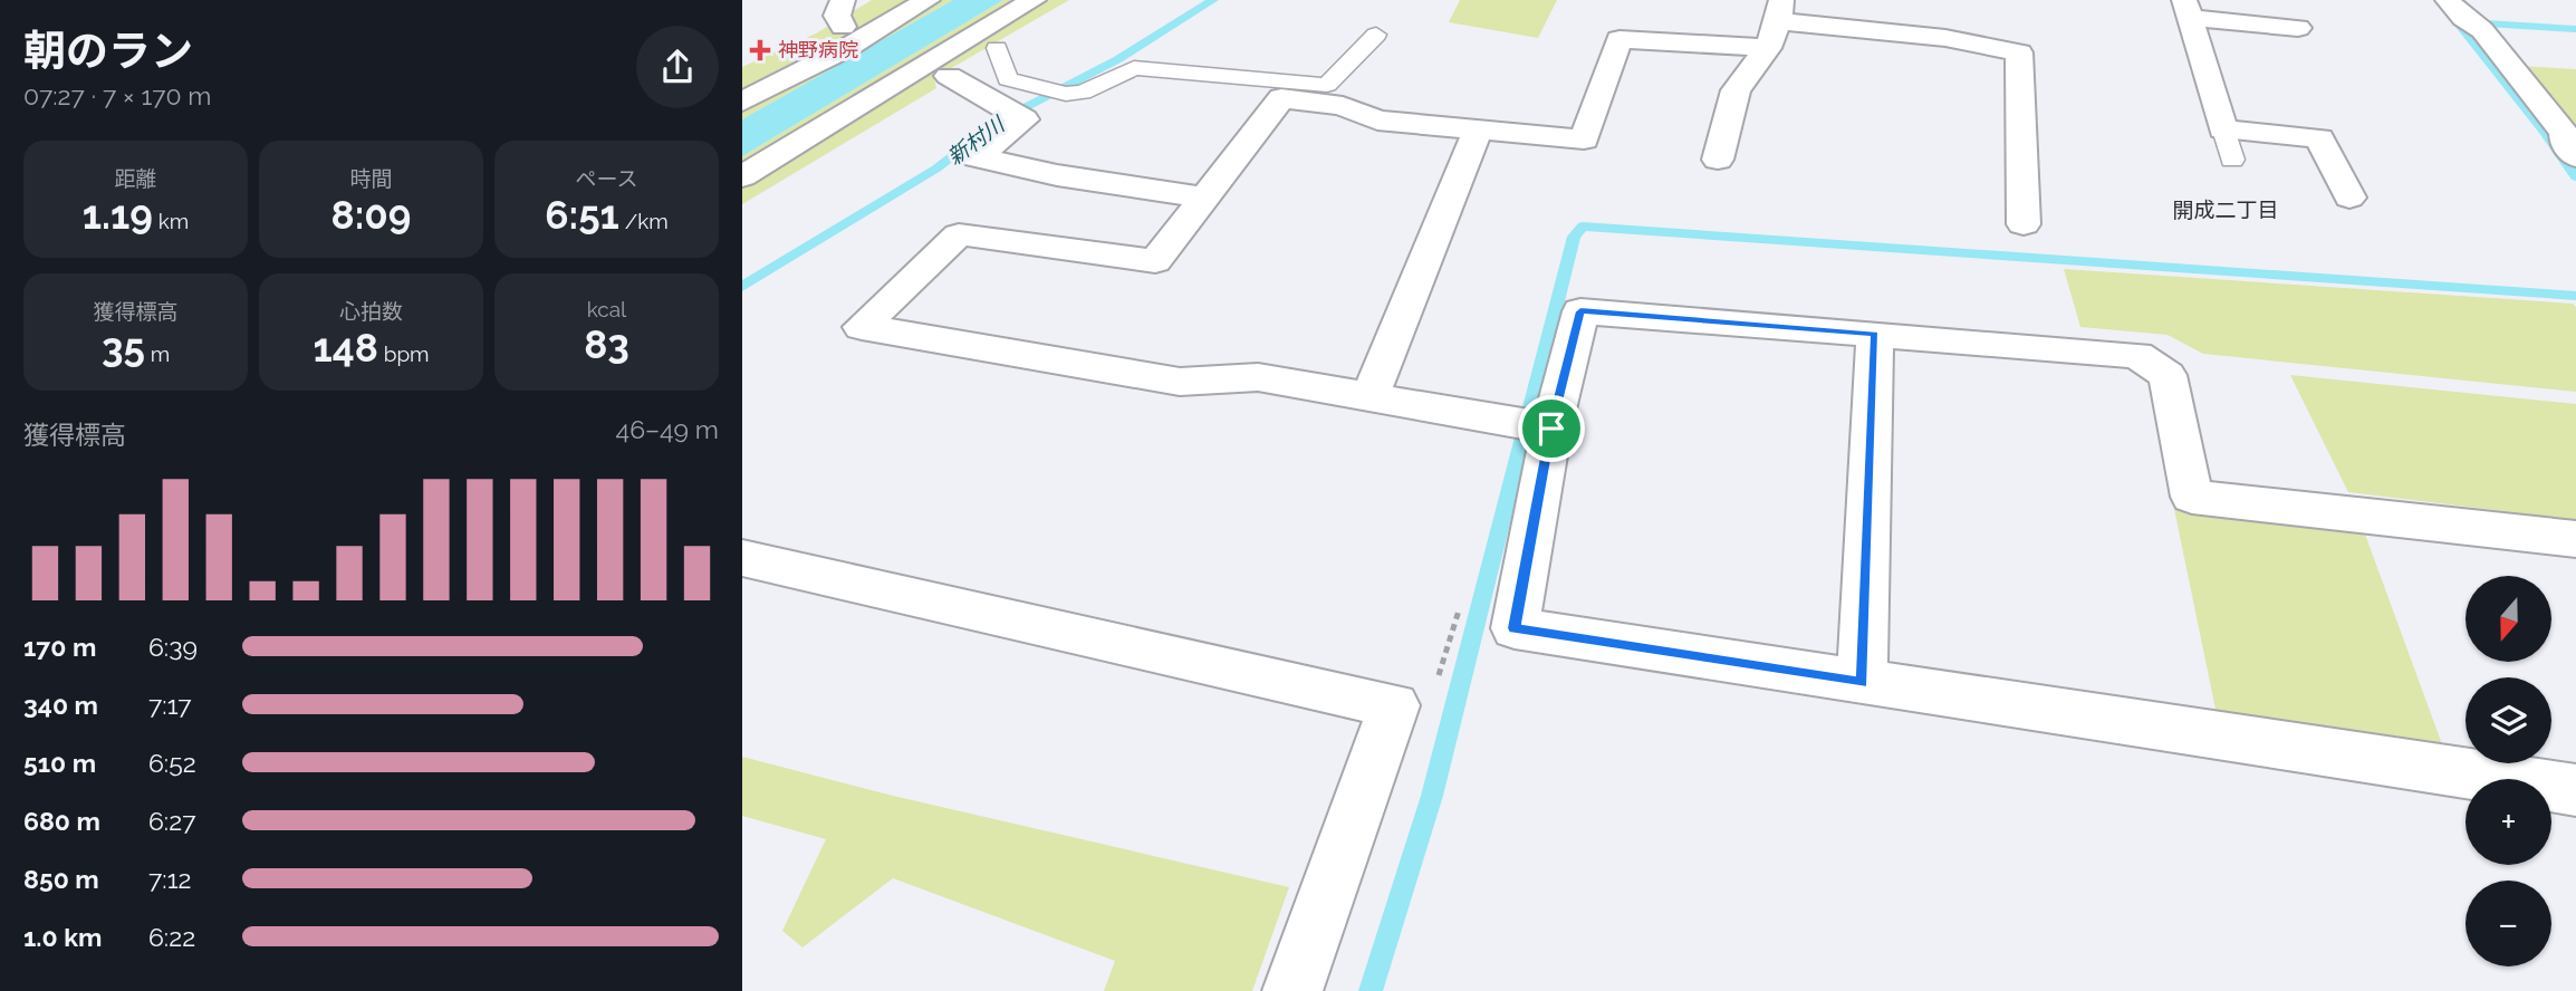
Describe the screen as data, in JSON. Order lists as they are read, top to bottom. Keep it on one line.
{"districts":["開成二丁目"],"water":["新村川"],"places":{"health":["神野病院"]},"north":"bottom","page":{"heading":["朝のラン","07:27 · 7 × 170 m"],"stats":[["距離","1.19 km"],["時間","8:09"],["ペース","6:51 /km"],["獲得標高","35 m"],["心拍数","148 bpm"],["kcal","83"]],"chart":["獲得標高","46–49 m"],"map_buttons":["+","−"],"list":[{"name":"170 m","note":"6:39"},{"name":"340 m","note":"7:17"},{"name":"510 m","note":"6:52"},{"name":"680 m","note":"6:27"},{"name":"850 m","note":"7:12"},{"name":"1.0 km","note":"6:22"}]}}
